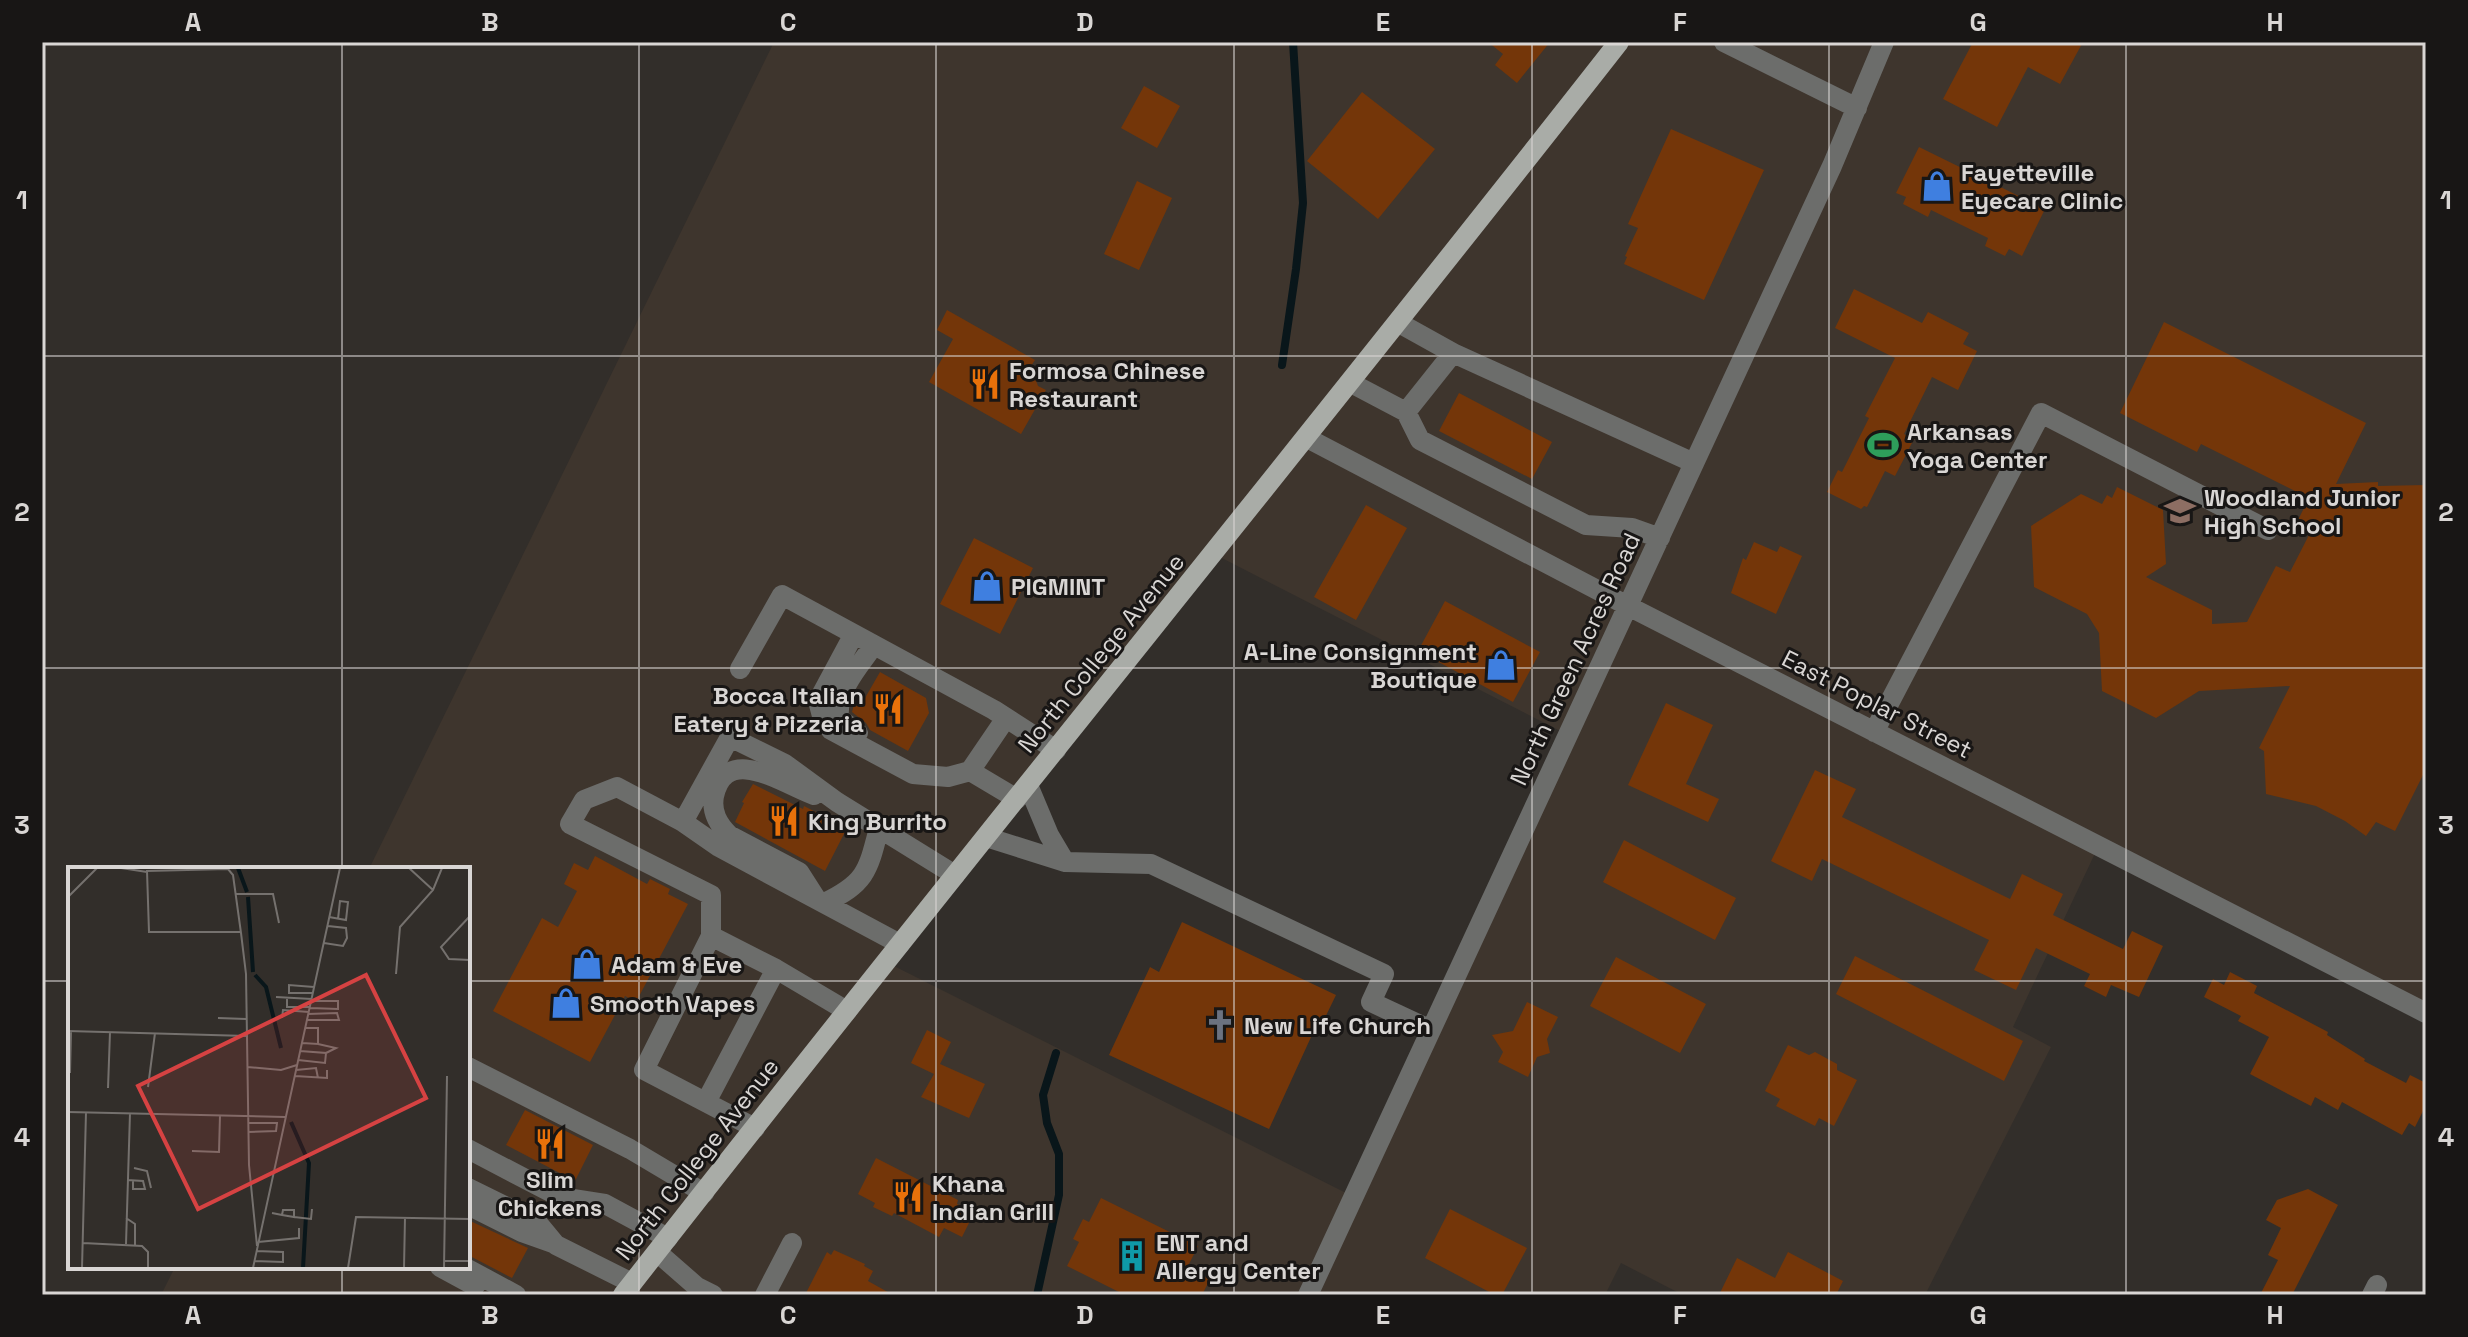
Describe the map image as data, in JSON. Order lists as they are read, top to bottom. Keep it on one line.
{"streets":{"main road":["North College Avenue"],"street":["North Green Acres Road","East Poplar Street"]},"crossings":[["North College Avenue","East Poplar Street"],["North Green Acres Road","East Poplar Street"]],"places":{"shop":["Fayetteville Eyecare Clinic","PIGMINT","A-Line Consignment Boutique","Adam & Eve","Smooth Vapes"],"restaurant":["Formosa Chinese Restaurant","Bocca Italian Eatery & Pizzeria","King Burrito","Slim Chickens","Khana Indian Grill"],"sports":["Arkansas Yoga Center"],"school or university":["Woodland Junior High School"],"church":["New Life Church"],"building":["ENT and Allergy Center"]},"grid":{"columns":["A","B","C","D","E","F","G","H"],"rows":["1","2","3","4"]}}
